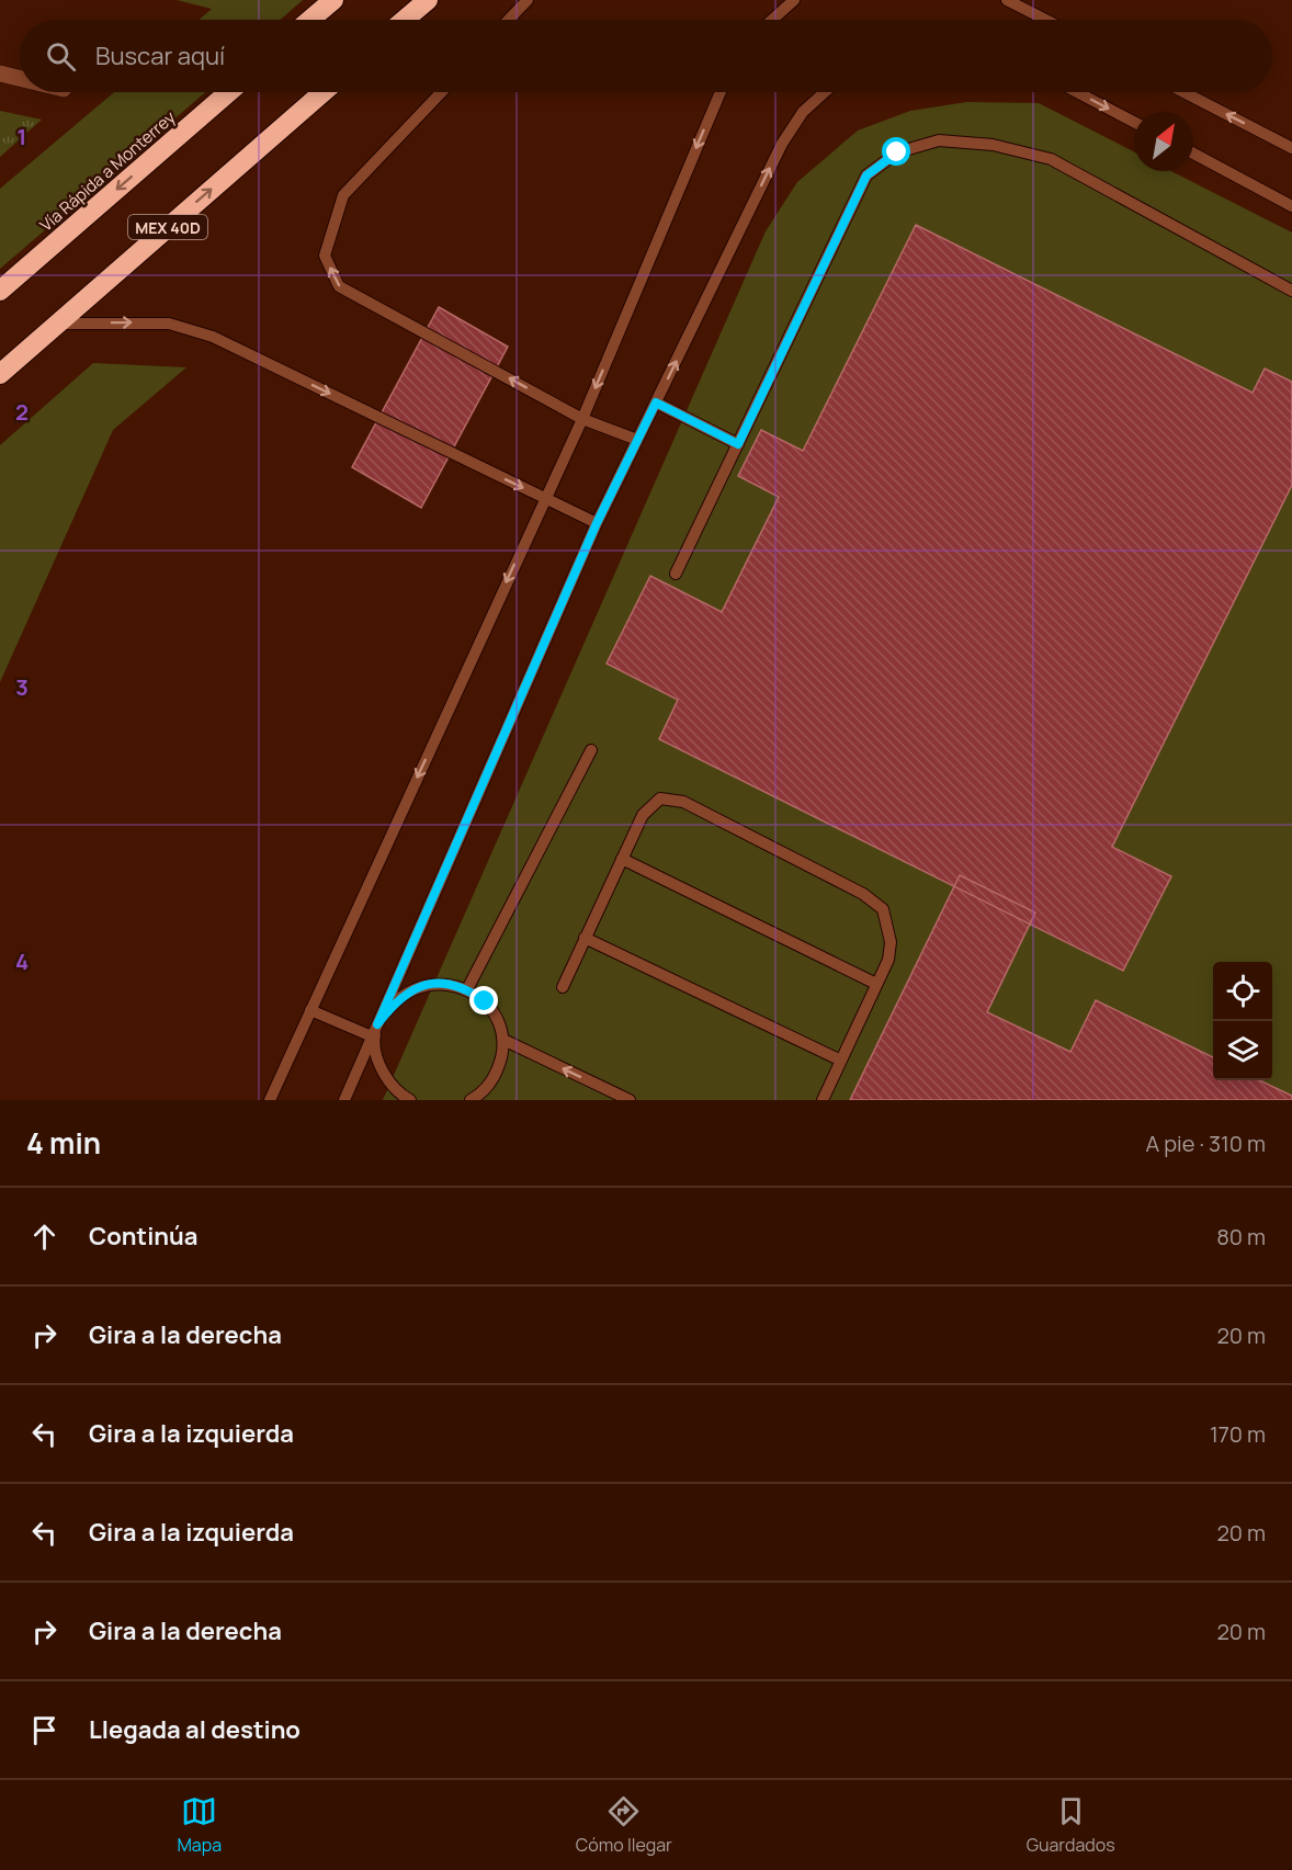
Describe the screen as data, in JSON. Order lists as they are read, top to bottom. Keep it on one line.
{"streets":{"highway":["Vía Rápida a Monterrey","MEX 40D"]},"north":"top right","page":{"search":"Buscar aquí","heading":["4 min","A pie · 310 m"],"list":[["Continúa","80 m"],["Gira a la derecha","20 m"],["Gira a la izquierda","170 m"],["Gira a la izquierda","20 m"],["Gira a la derecha","20 m"],"Llegada al destino"],"nav":["Mapa","Cómo llegar","Guardados"]},"grid":{"rows":["1","2","3","4"]}}
